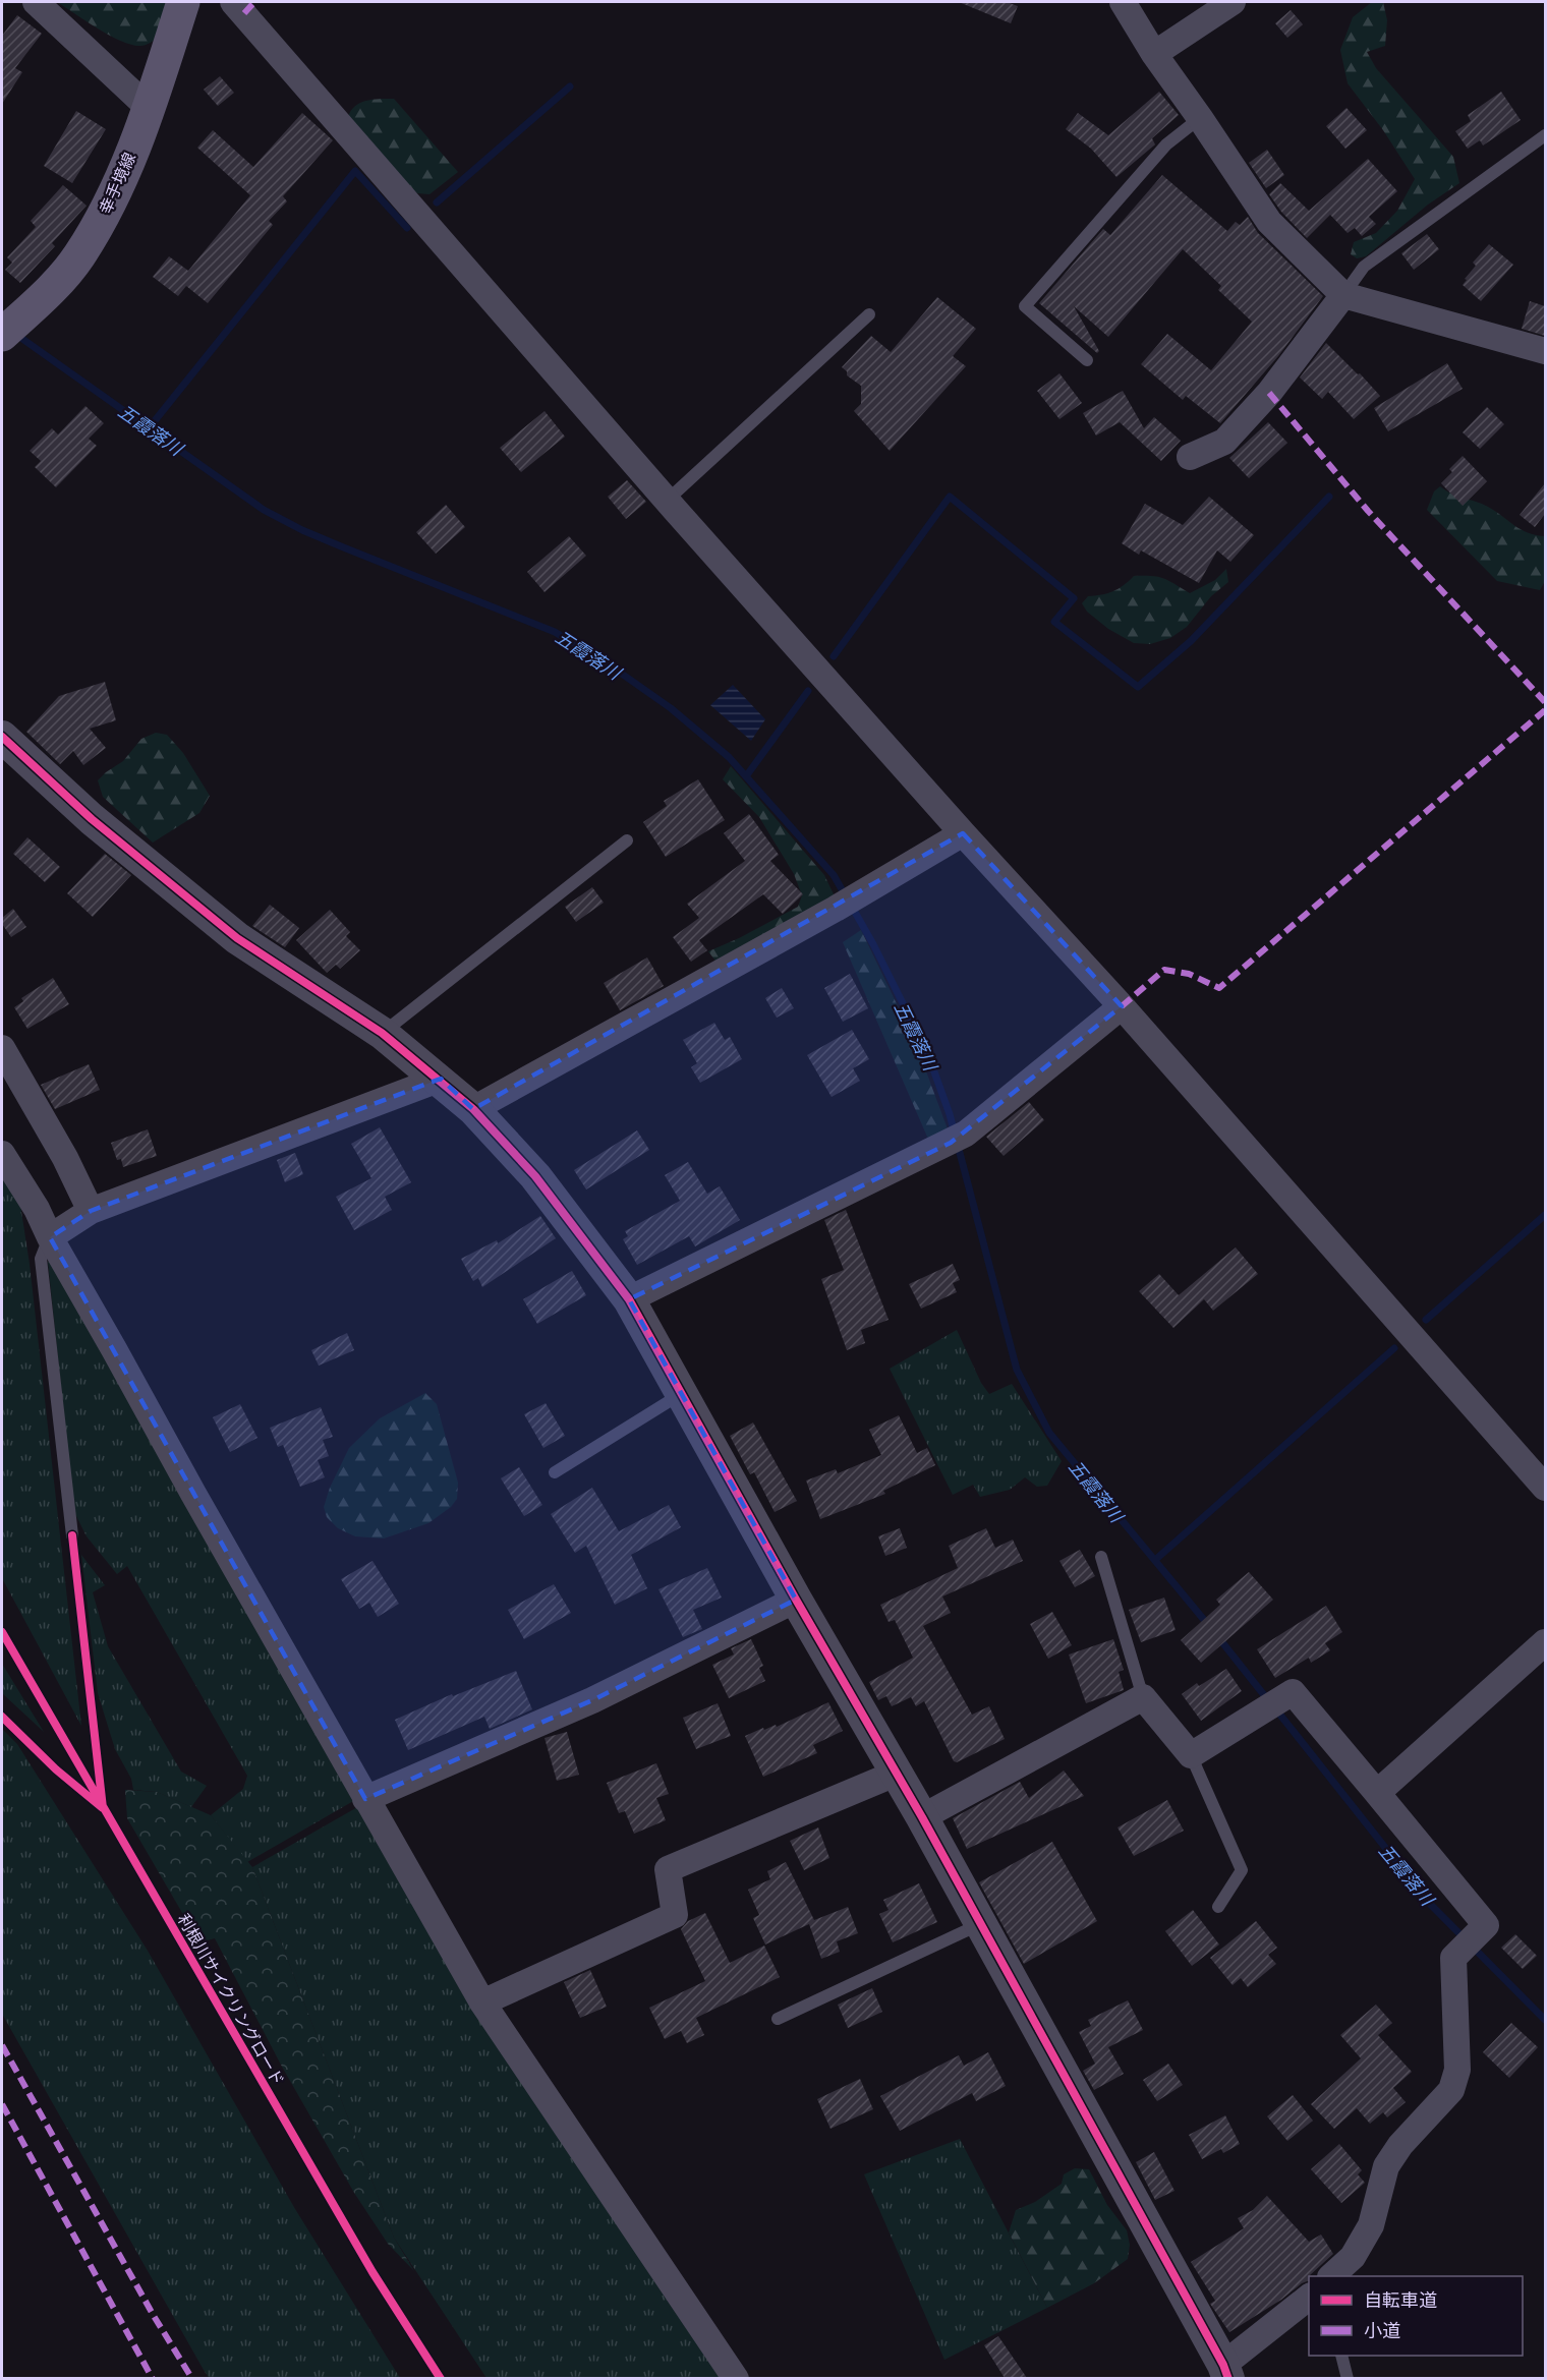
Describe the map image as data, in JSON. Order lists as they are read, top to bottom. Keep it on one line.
{"streets":{"main road":["幸手境線"],"cycle path":["利根川サイクリングロード"]},"water":["五霞落川"],"legend":["自転車道","小道"]}
